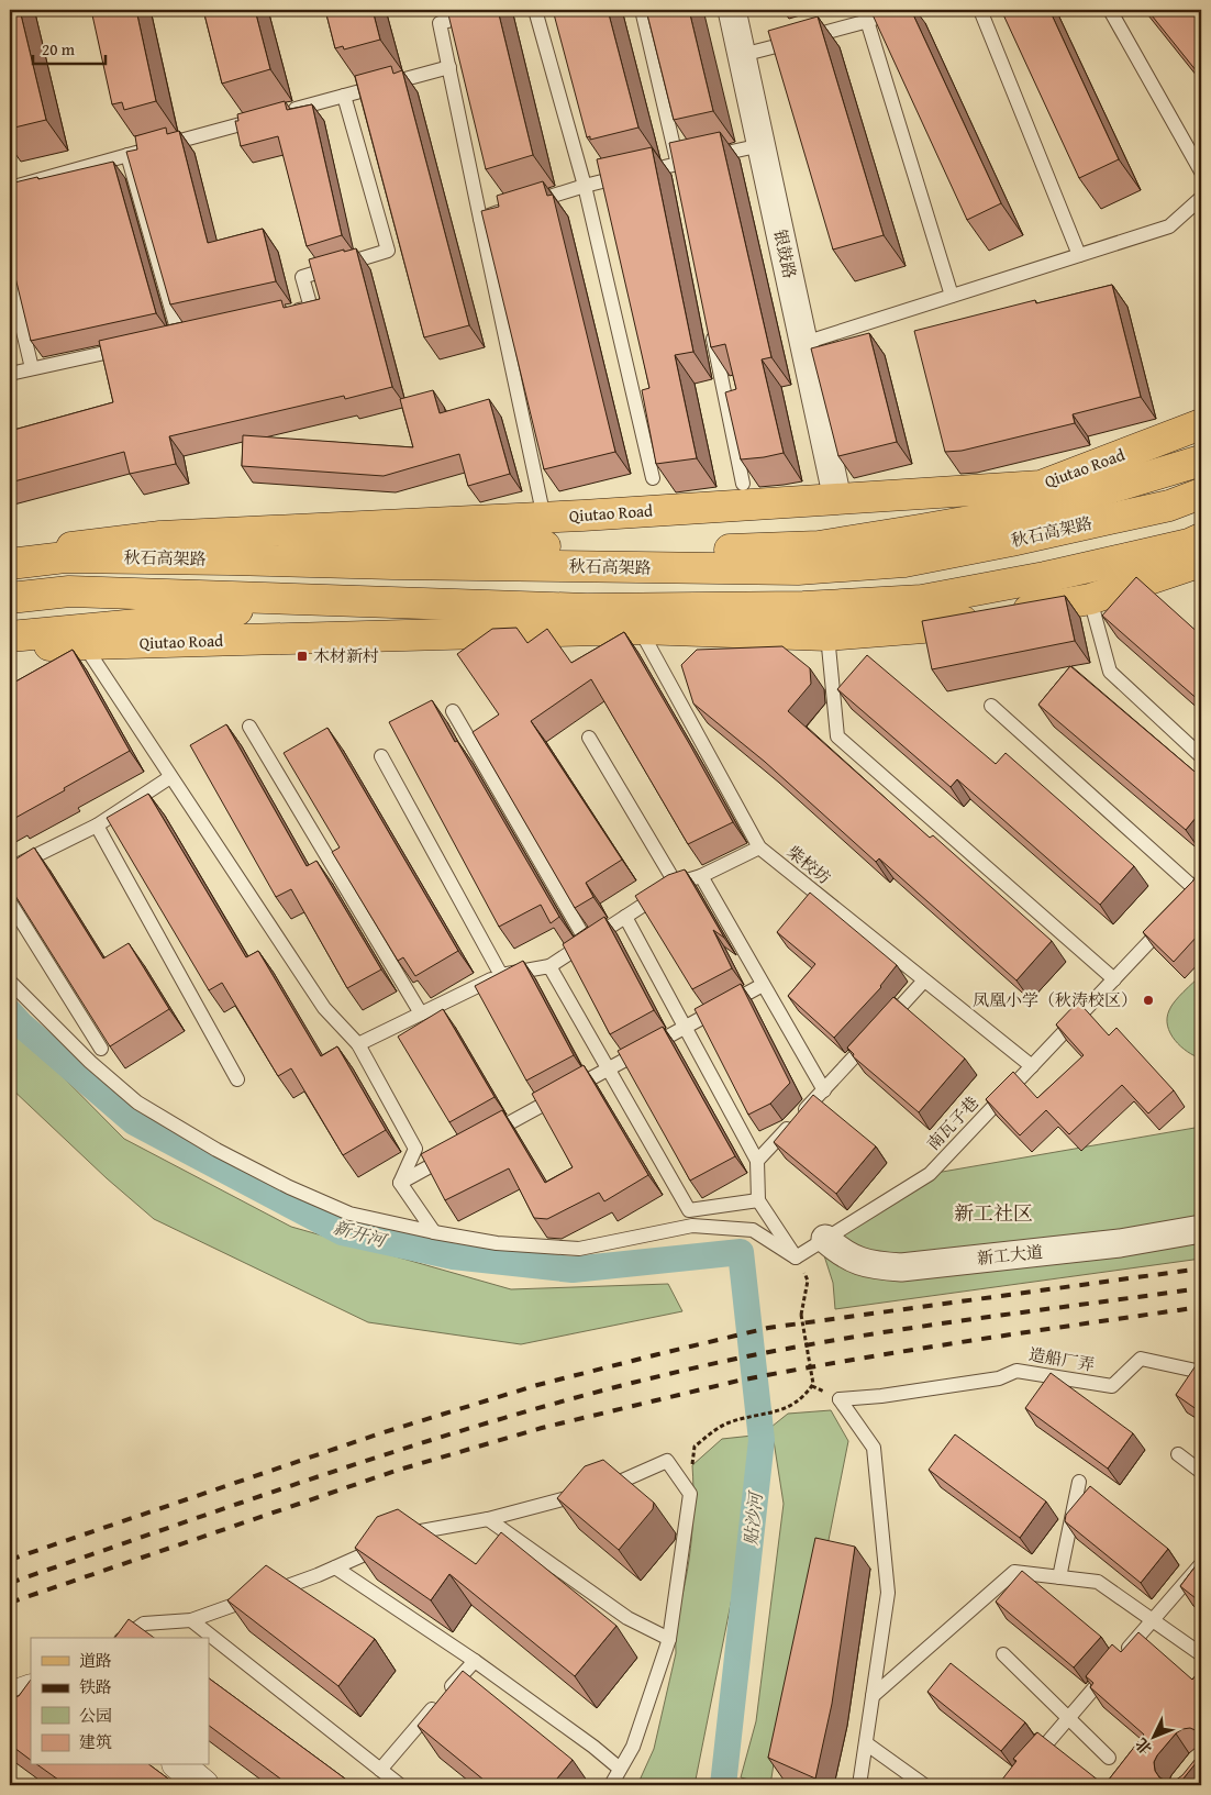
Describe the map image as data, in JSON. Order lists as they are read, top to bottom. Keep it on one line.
{"streets":{"main road":["Qiutao Road","秋石高架路"],"street":["银鼓路","新工大道"],"lane":["柴校坊","南瓦子巷","造船厂弄"]},"crossings":[["银鼓路","Qiutao Road"],["Qiutao Road","柴校坊"],["柴校坊","南瓦子巷"],["南瓦子巷","新工大道"]],"districts":["新工社区"],"water":["新开河","贴沙河"],"places":{"transit":["木材新村"],"other":["凤凰小学（秋涛校区）"]},"legend":["道路","铁路","公园","建筑"],"scale_bar":"20 m","north":"bottom left"}
